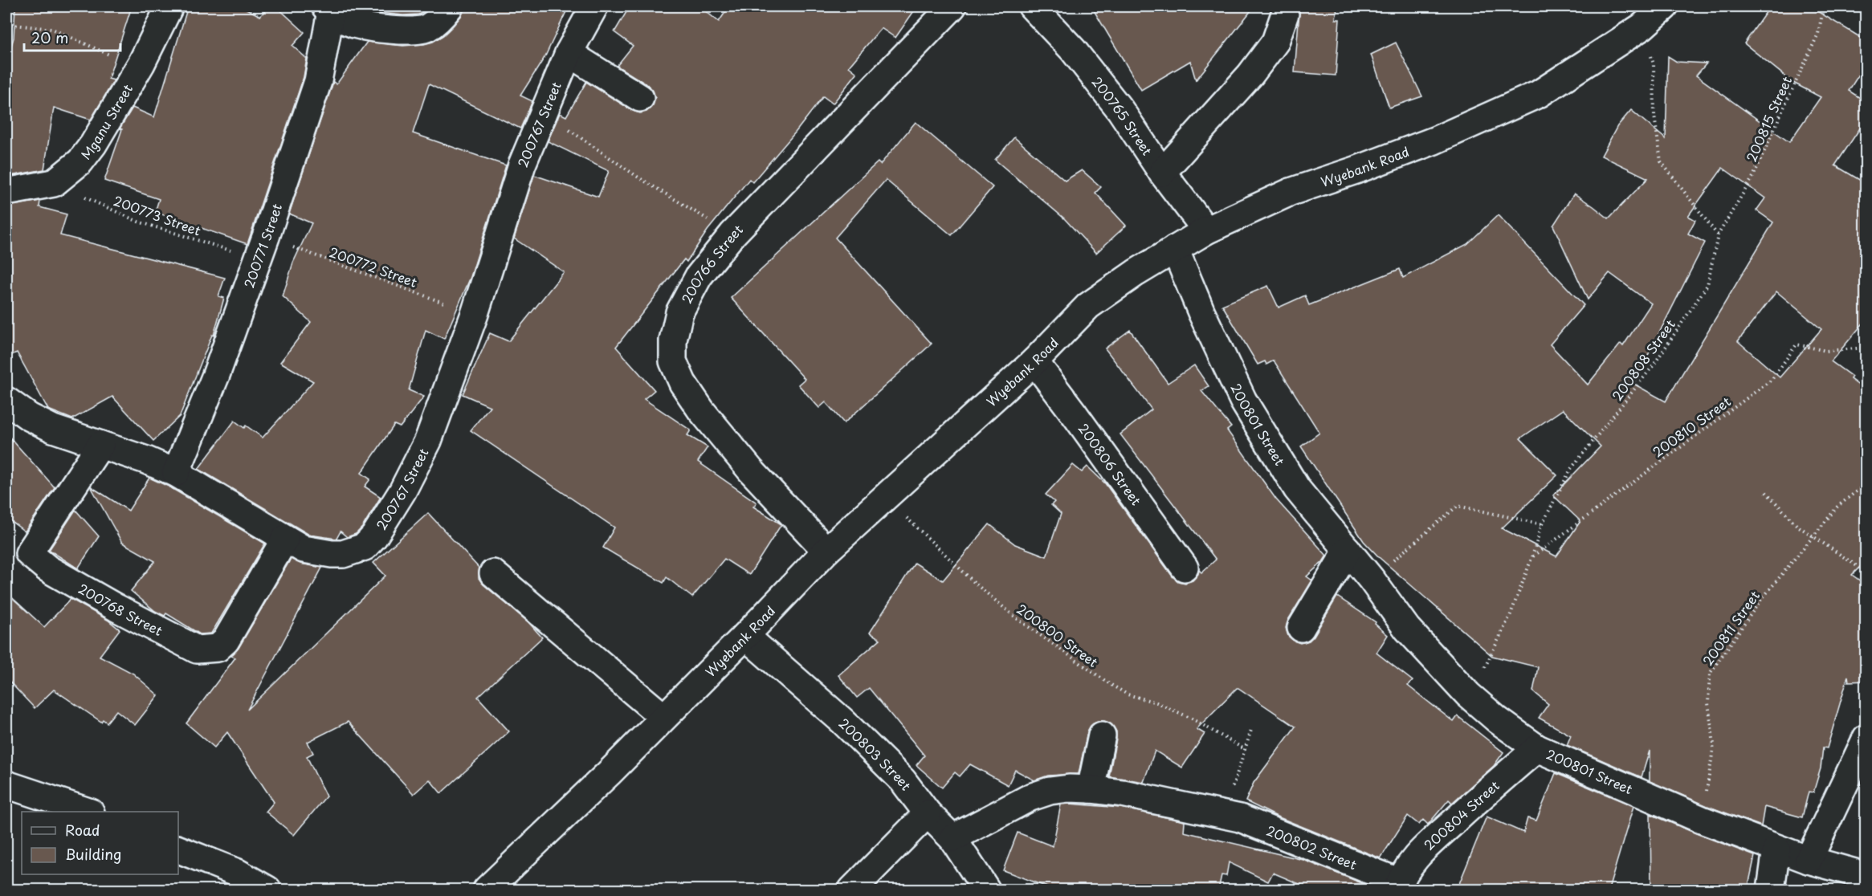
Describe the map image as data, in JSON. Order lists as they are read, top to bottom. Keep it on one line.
{"streets":{"street":["200765 Street","Mganu Street","200767 Street","Wyebank Road","200771 Street","200766 Street","200801 Street","200806 Street","200768 Street","200803 Street","200804 Street","200802 Street"],"path":["200815 Street","200773 Street","200772 Street","200808 Street","200810 Street","200811 Street","200800 Street"]},"crossings":[["200765 Street","Wyebank Road"],["200815 Street","200808 Street"],["Mganu Street","200773 Street"],["200767 Street","200771 Street"],["200767 Street","200772 Street"],["200767 Street","200768 Street"],["Wyebank Road","200766 Street"],["Wyebank Road","200801 Street"],["Wyebank Road","200806 Street"],["Wyebank Road","200800 Street"],["Wyebank Road","200803 Street"],["200773 Street","200771 Street"],["200773 Street","200772 Street"],["200771 Street","200772 Street"],["200808 Street","200801 Street"],["200808 Street","200810 Street"],["200801 Street","200811 Street"],["200801 Street","200804 Street"],["200803 Street","200802 Street"],["200804 Street","200802 Street"]],"legend":["Road","Building"],"scale_bar":"20 m"}
